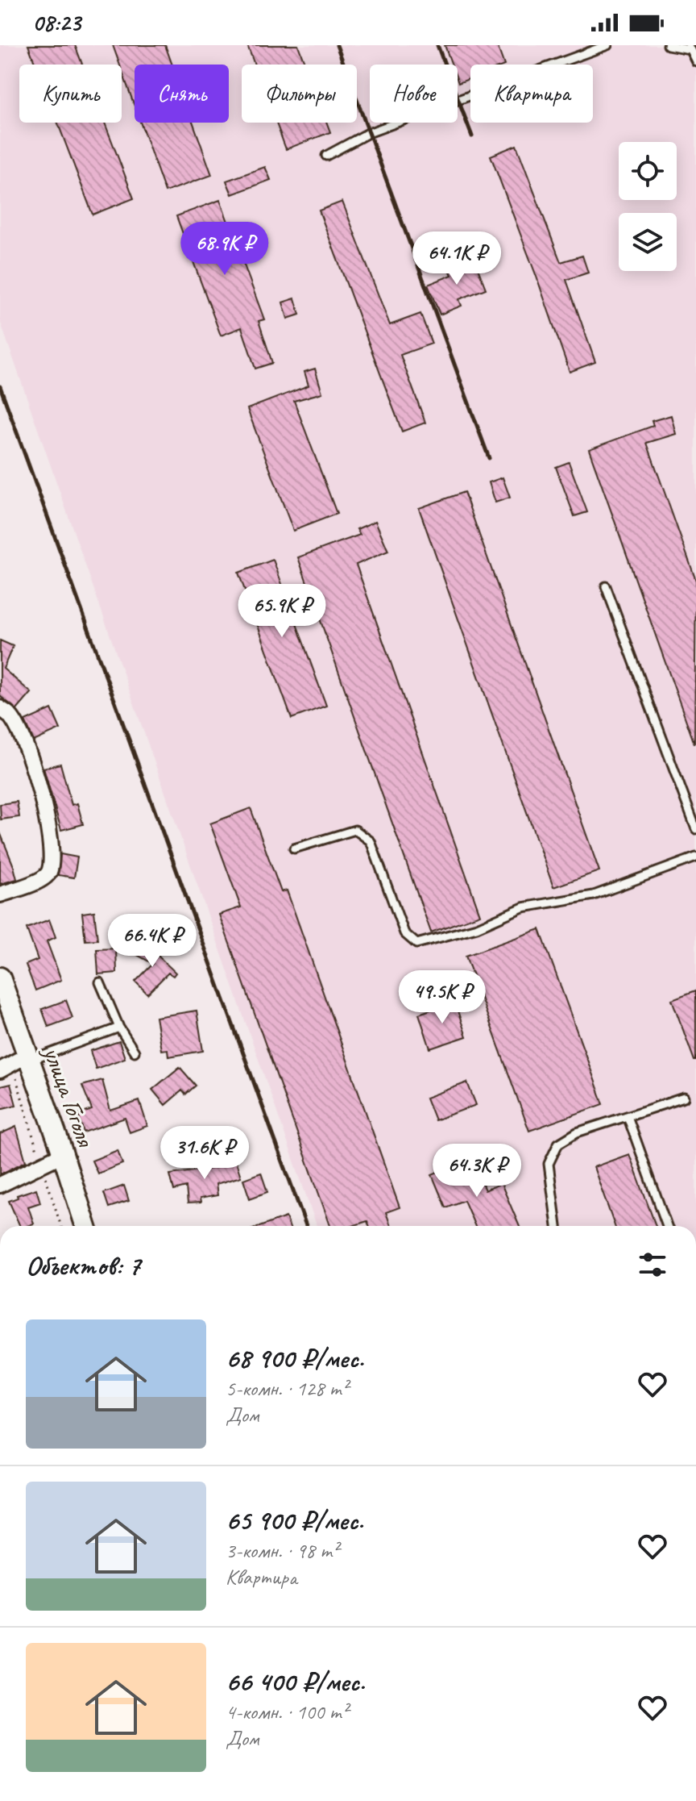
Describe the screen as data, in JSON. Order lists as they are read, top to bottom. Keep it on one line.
{"streets":{"main road":["улица Гоголя"]},"page":{"status":"08:23","chip":["Купить","Снять","Фильтры","Новое","Квартира"],"price":["68.9K ₽","64.1K ₽","65.9K ₽","66.4K ₽","49.5K ₽","31.6K ₽","64.3K ₽"],"heading":"Объектов: 7","list":[{"name":"68 900 ₽/мес.","note":"5-комн. · 128 m² · Дом"},{"name":"65 900 ₽/мес.","note":"3-комн. · 98 m² · Квартира"},{"name":"66 400 ₽/мес.","note":"4-комн. · 100 m² · Дом"}]}}
